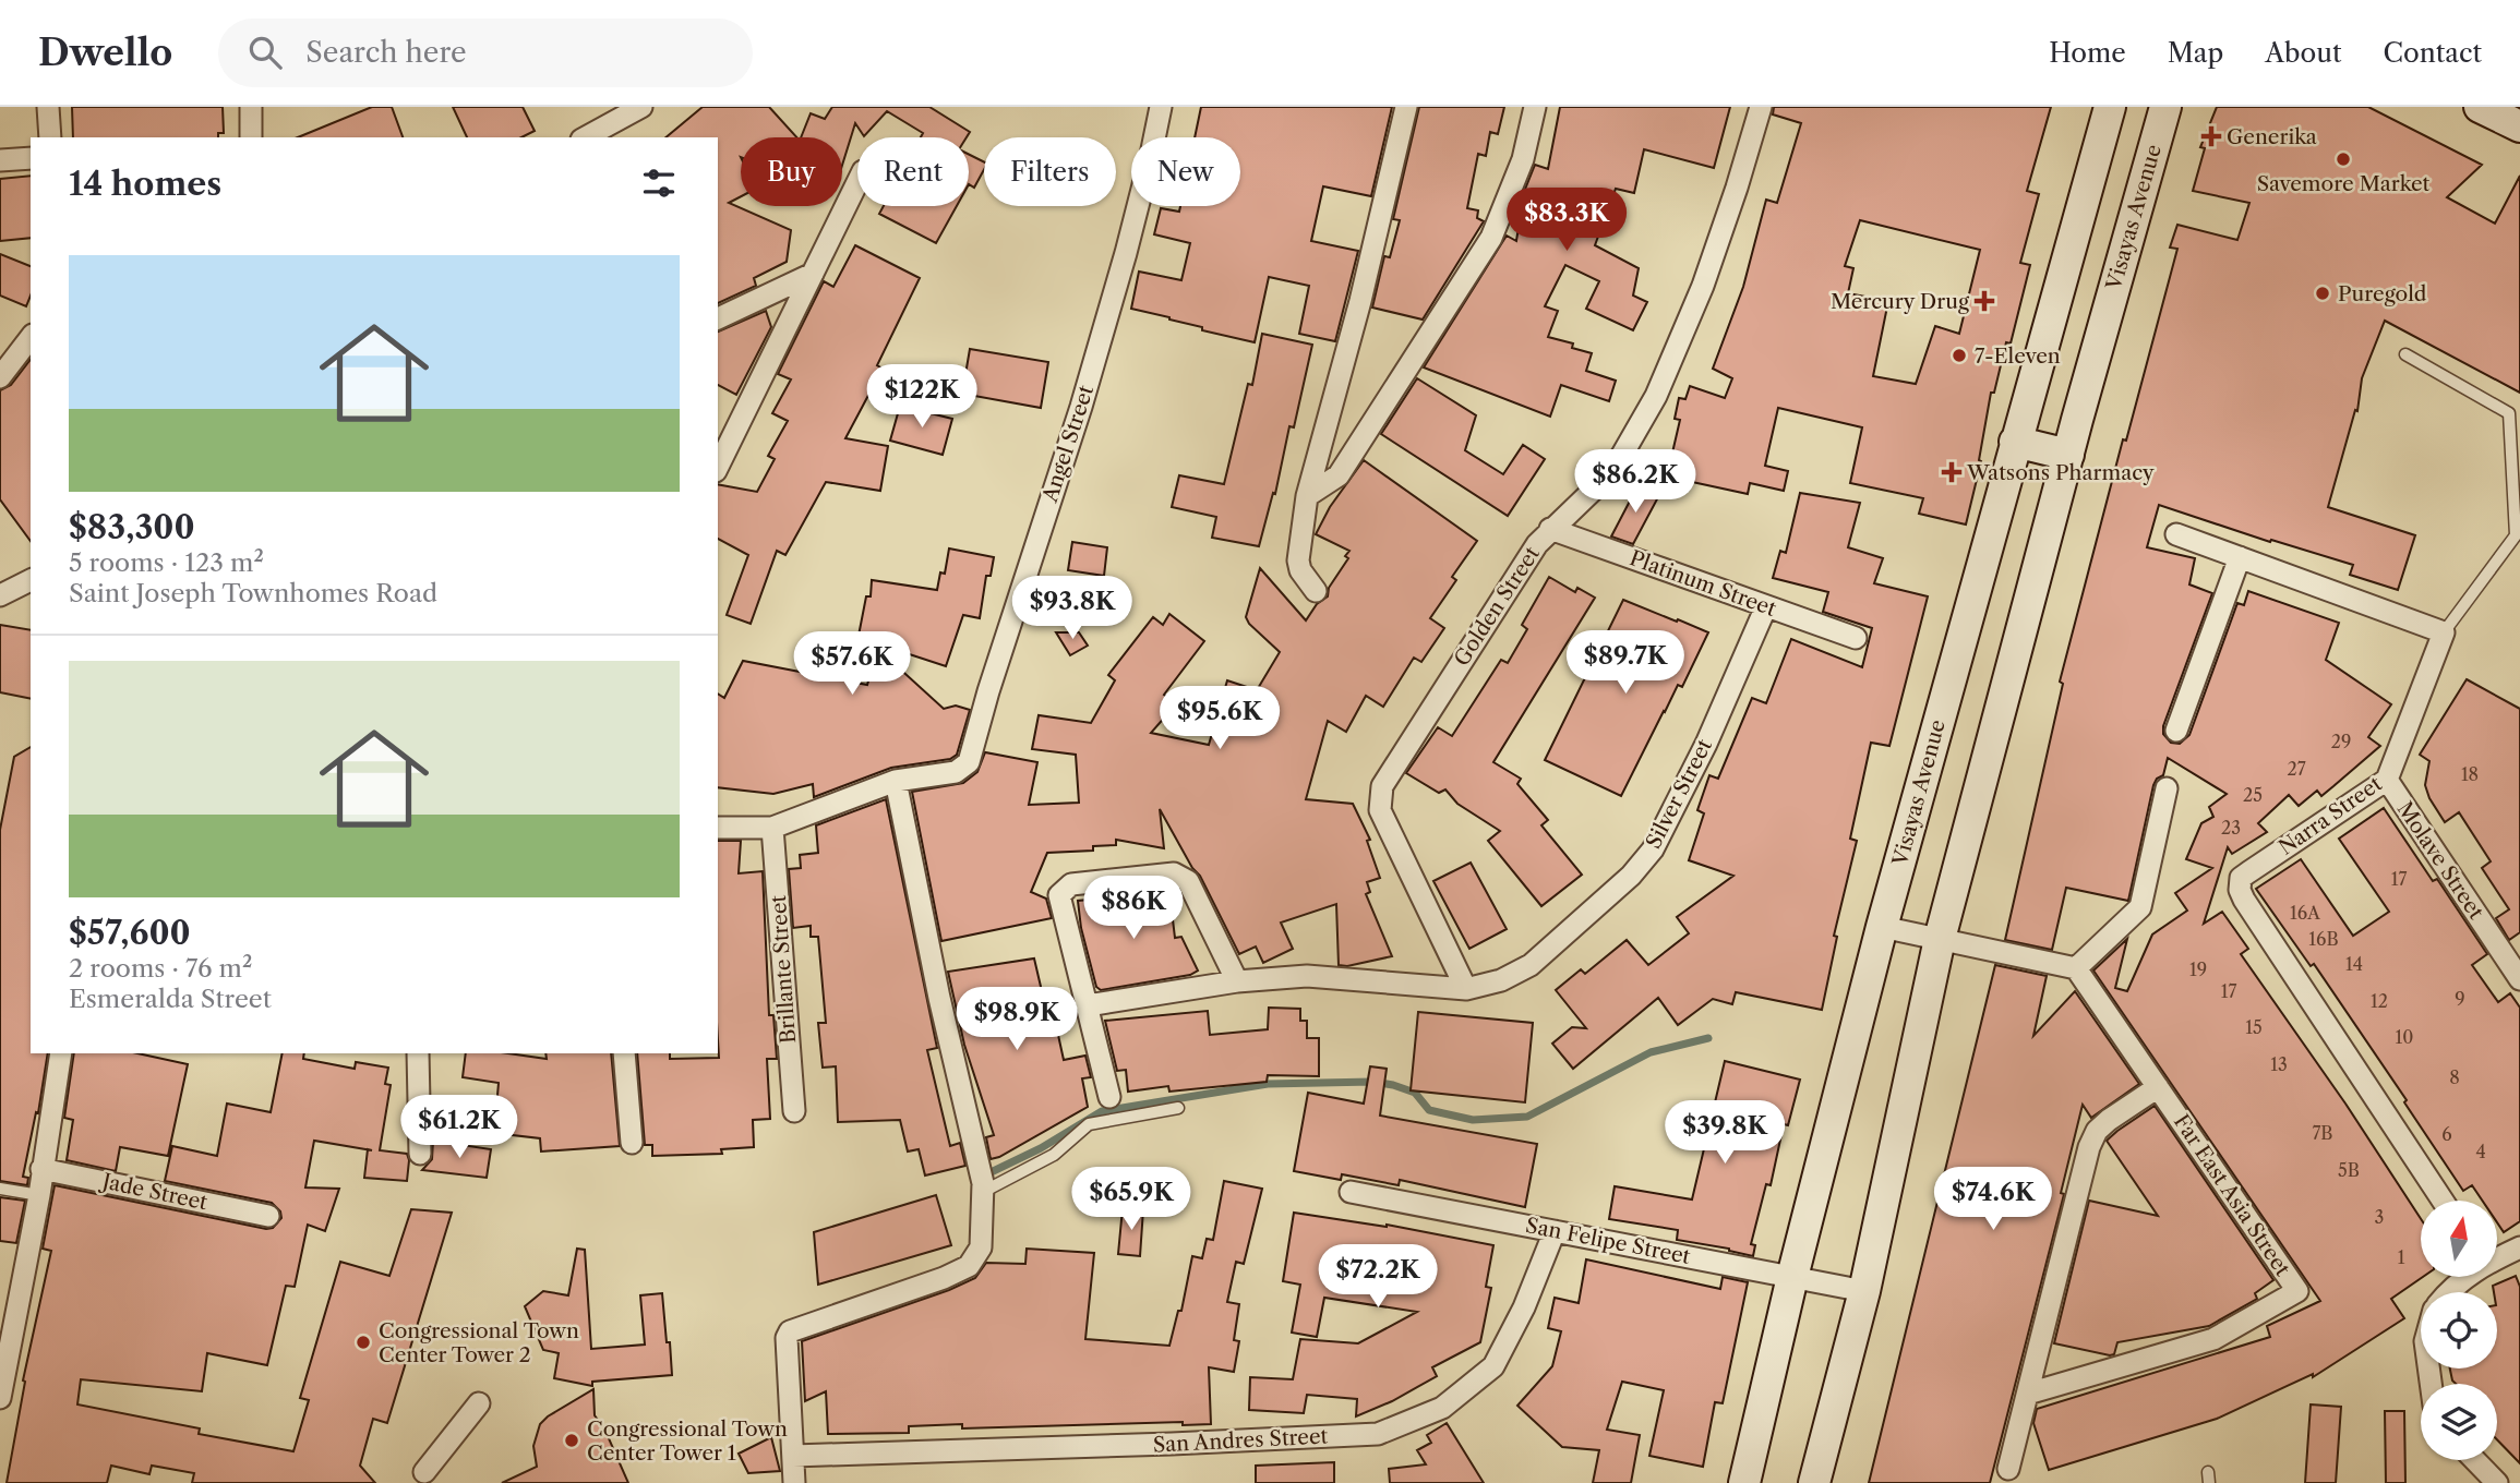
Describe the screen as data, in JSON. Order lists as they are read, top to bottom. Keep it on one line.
{"streets":{"main road":["Visayas Avenue"],"street":["Angel Street","Platinum Street","Golden Street","Silver Street","Narra Street","Molave Street","Brillante Street","Jade Street","Far East Asia Street","San Felipe Street","San Andres Street"]},"crossings":[["Visayas Avenue","San Felipe Street"],["Platinum Street","Golden Street"],["Platinum Street","Silver Street"],["Golden Street","Silver Street"],["Narra Street","Molave Street"],["San Felipe Street","San Andres Street"]],"places":{"health":["Generika","Mercury Drug","Watsons Pharmacy"],"other":["Savemore Market","Puregold","7-Eleven","Congressional Town Center Tower 2","Congressional Town Center Tower 1"]},"house_numbers":["29","27","18","25","23","17","16A","16B","14","19","17","9","12","15","10","13","8","7B","6","4","5B","3","1"],"north":"top","page":{"header":"Dwello","search":"Search here","nav":["Home","Map","About","Contact"],"chip":["Buy","Rent","Filters","New"],"heading":"14 homes","price":["$83.3K","$122K","$86.2K","$93.8K","$89.7K","$57.6K","$95.6K","$86K","$98.9K","$61.2K","$39.8K","$65.9K","$74.6K","$72.2K"],"list":[{"name":"$83,300","note":"5 rooms · 123 m² · Saint Joseph Townhomes Road"},{"name":"$57,600","note":"2 rooms · 76 m² · Esmeralda Street"}]}}
